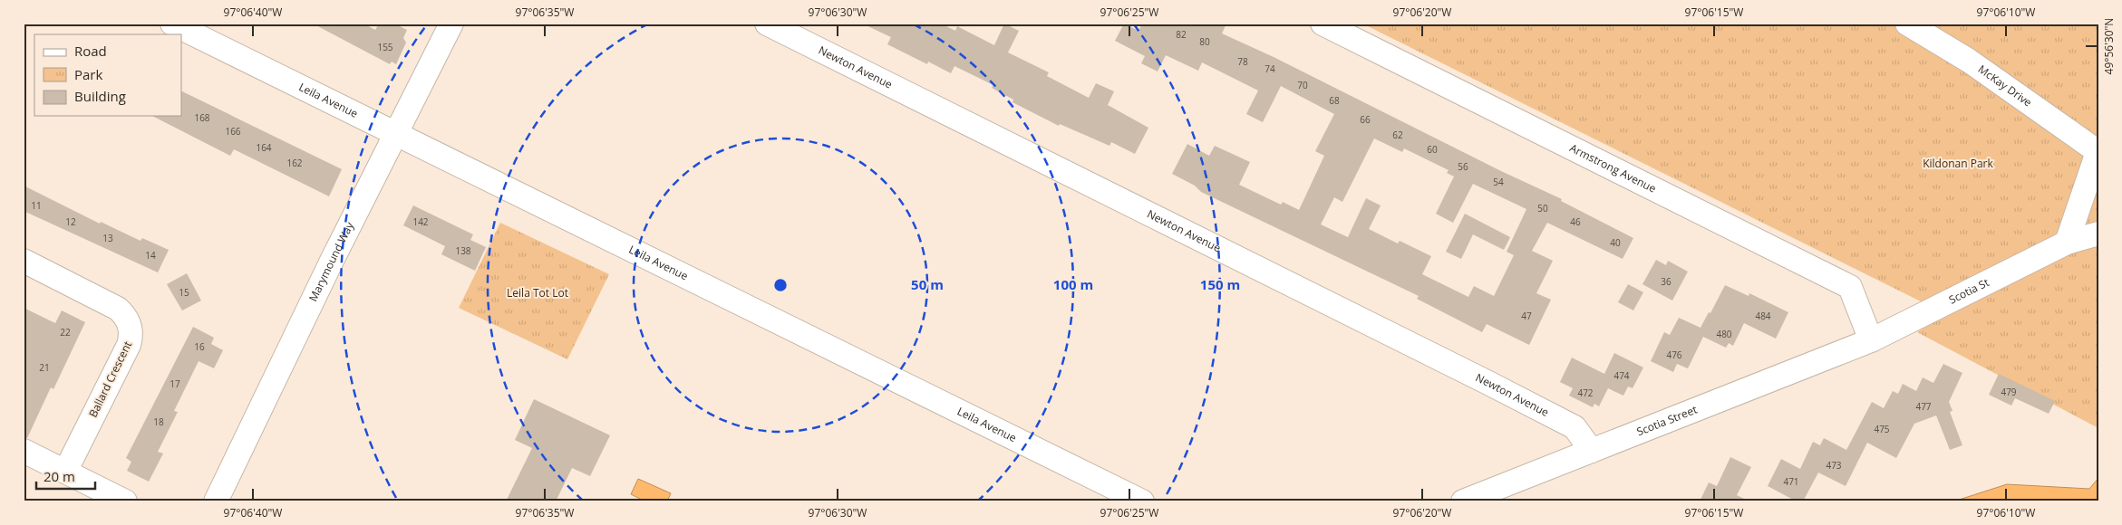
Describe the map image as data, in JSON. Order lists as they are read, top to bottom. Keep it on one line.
{"streets":{"street":["Newton Avenue","McKay Drive","Leila Avenue","Armstrong Avenue","Marymound Way","Scotia St","Ballard Crescent","Scotia Street"]},"crossings":[["Newton Avenue","Scotia Street"],["Leila Avenue","Marymound Way"],["Armstrong Avenue","Scotia St"],["Armstrong Avenue","Scotia Street"],["Scotia St","Scotia Street"]],"parks":["Kildonan Park","Leila Tot Lot"],"house_numbers":["82","80","155","78","74","70","68","168","66","166","62","164","60","162","56","54","11","50","12","142","46","13","40","138","14","36","15","47","484","22","480","16","476","21","474","17","479","472","477","18","475","473","471"],"legend":["Road","Park","Building"],"scale_bar":"20 m","coordinates":["97°06'40\"W","97°06'35\"W","97°06'30\"W","97°06'25\"W","97°06'20\"W","97°06'15\"W","97°06'10\"W","49°56'30\"N"],"rings":["50 m","100 m","150 m"]}
